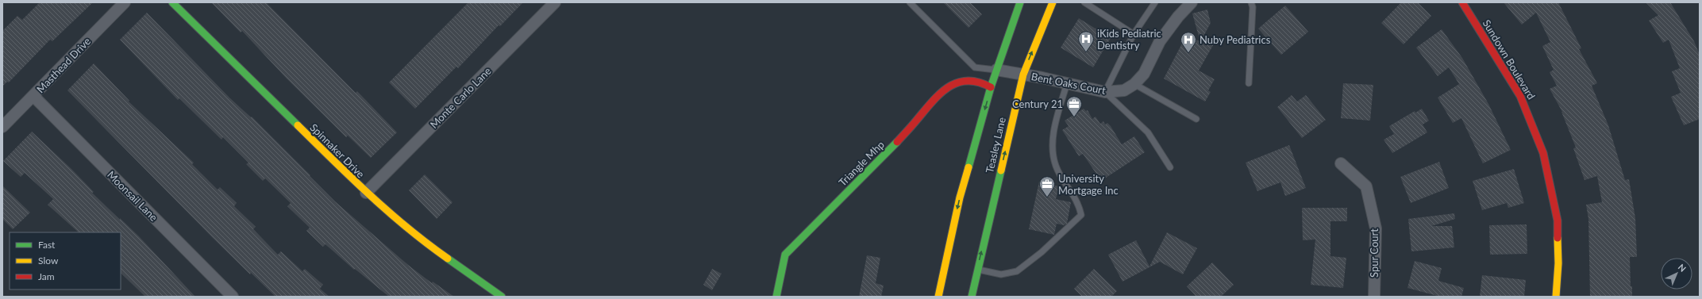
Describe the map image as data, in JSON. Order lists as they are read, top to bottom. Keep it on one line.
{"streets":{"street":["Sundown Boulevard","Masthead Drive","Bent Oaks Court","Monte Carlo Lane","Teasley Lane","Spinnaker Drive","Triangle Mhp","Moonsail Lane","Spur Court"]},"crossings":[["Masthead Drive","Moonsail Lane"],["Bent Oaks Court","Teasley Lane"],["Monte Carlo Lane","Spinnaker Drive"],["Teasley Lane","Triangle Mhp"]],"places":{"hospital":["iKids Pediatric Dentistry","Nuby Pediatrics"],"office":["Century 21","University Mortgage Inc"]},"legend":["Fast","Slow","Jam"],"north":"top right"}
